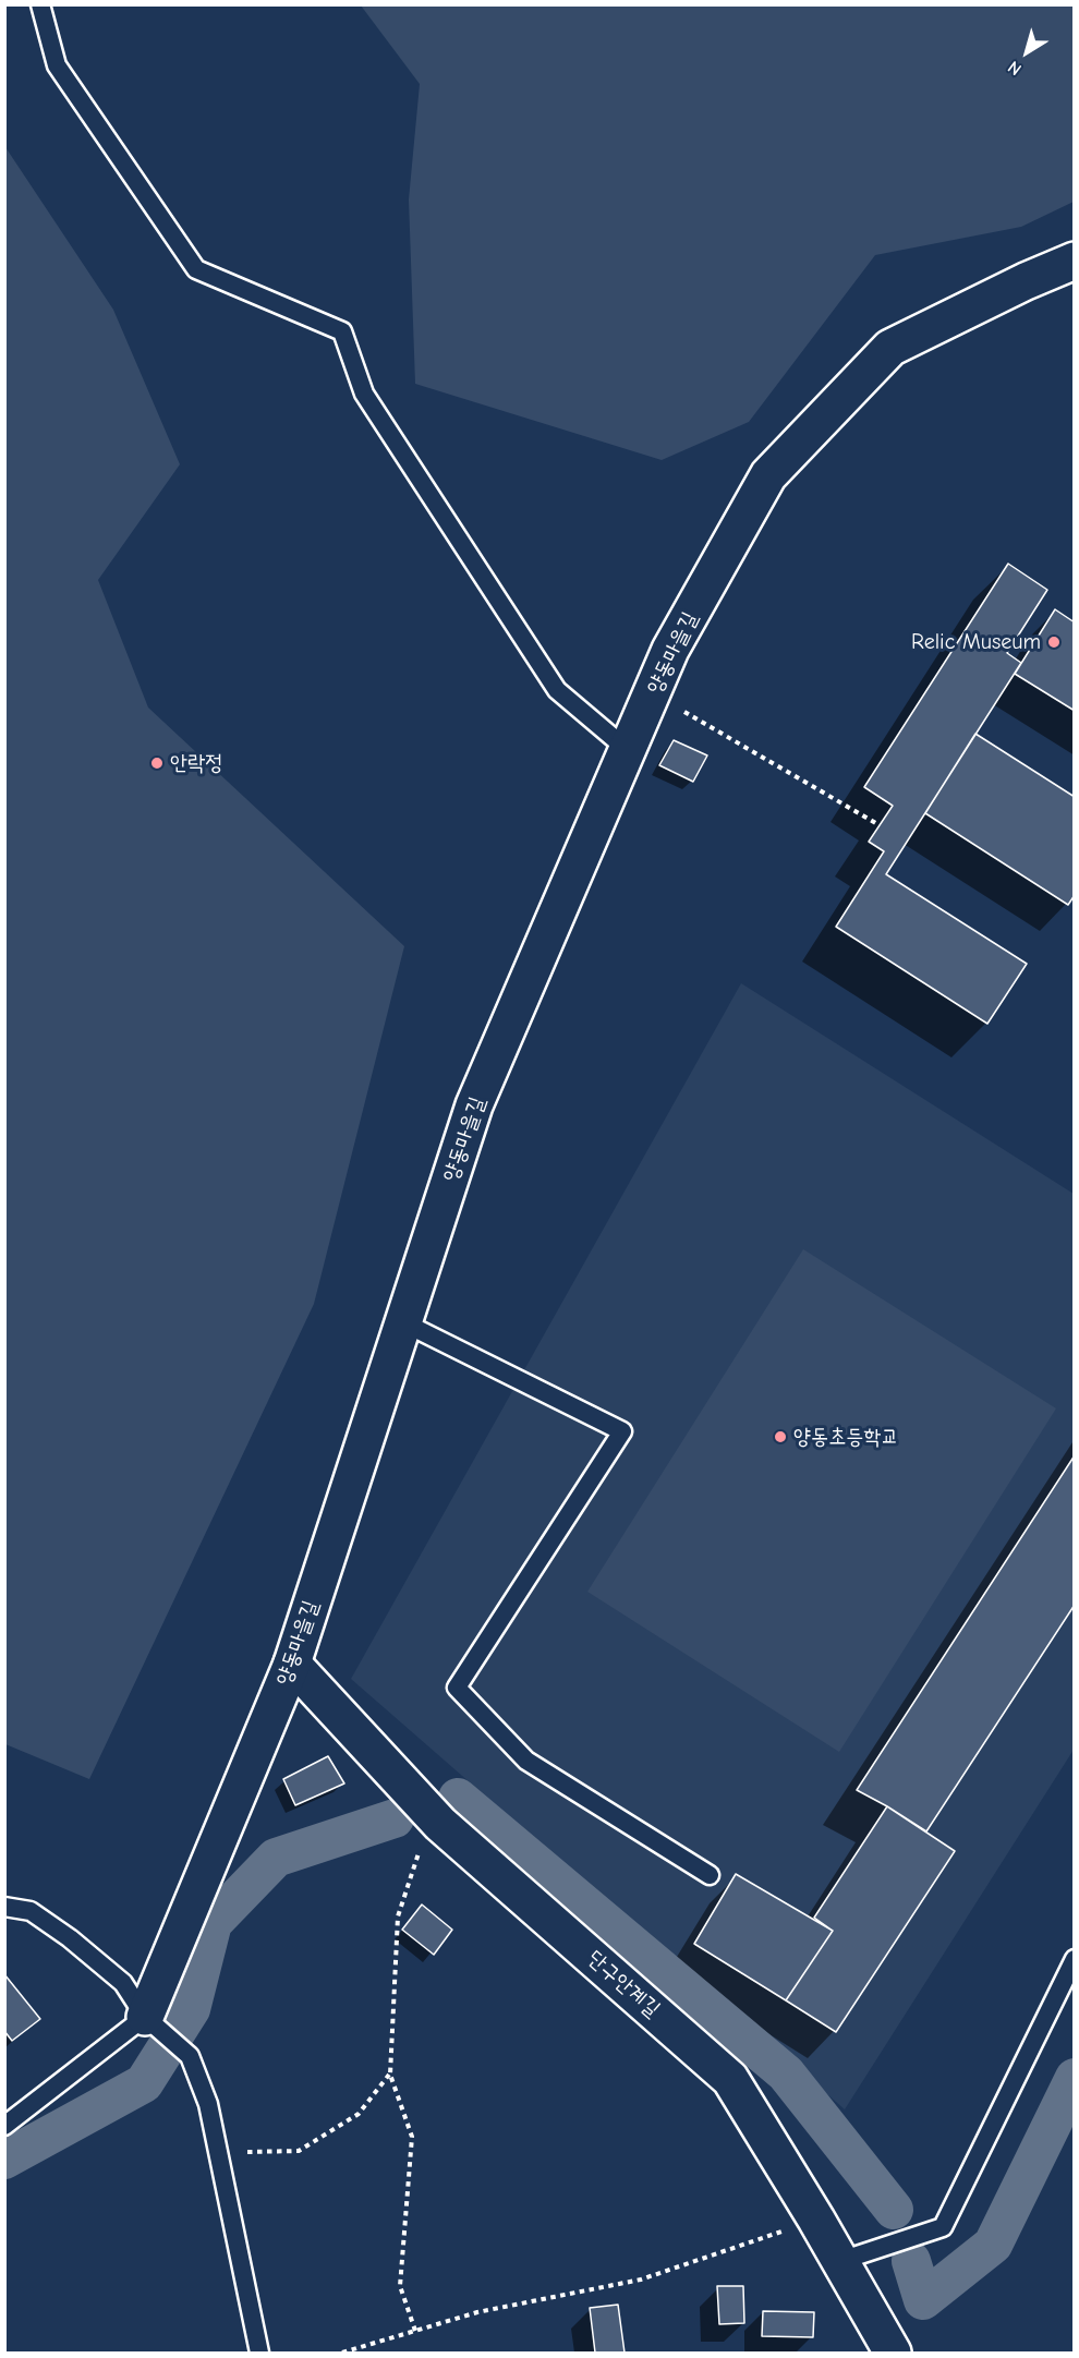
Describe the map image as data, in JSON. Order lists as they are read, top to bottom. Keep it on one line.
{"streets":{"street":["양동마을길","단구안계길"]},"crossings":[["양동마을길","단구안계길"]],"places":["Relic Museum","안락정","양동초등학교"],"north":"bottom left"}
